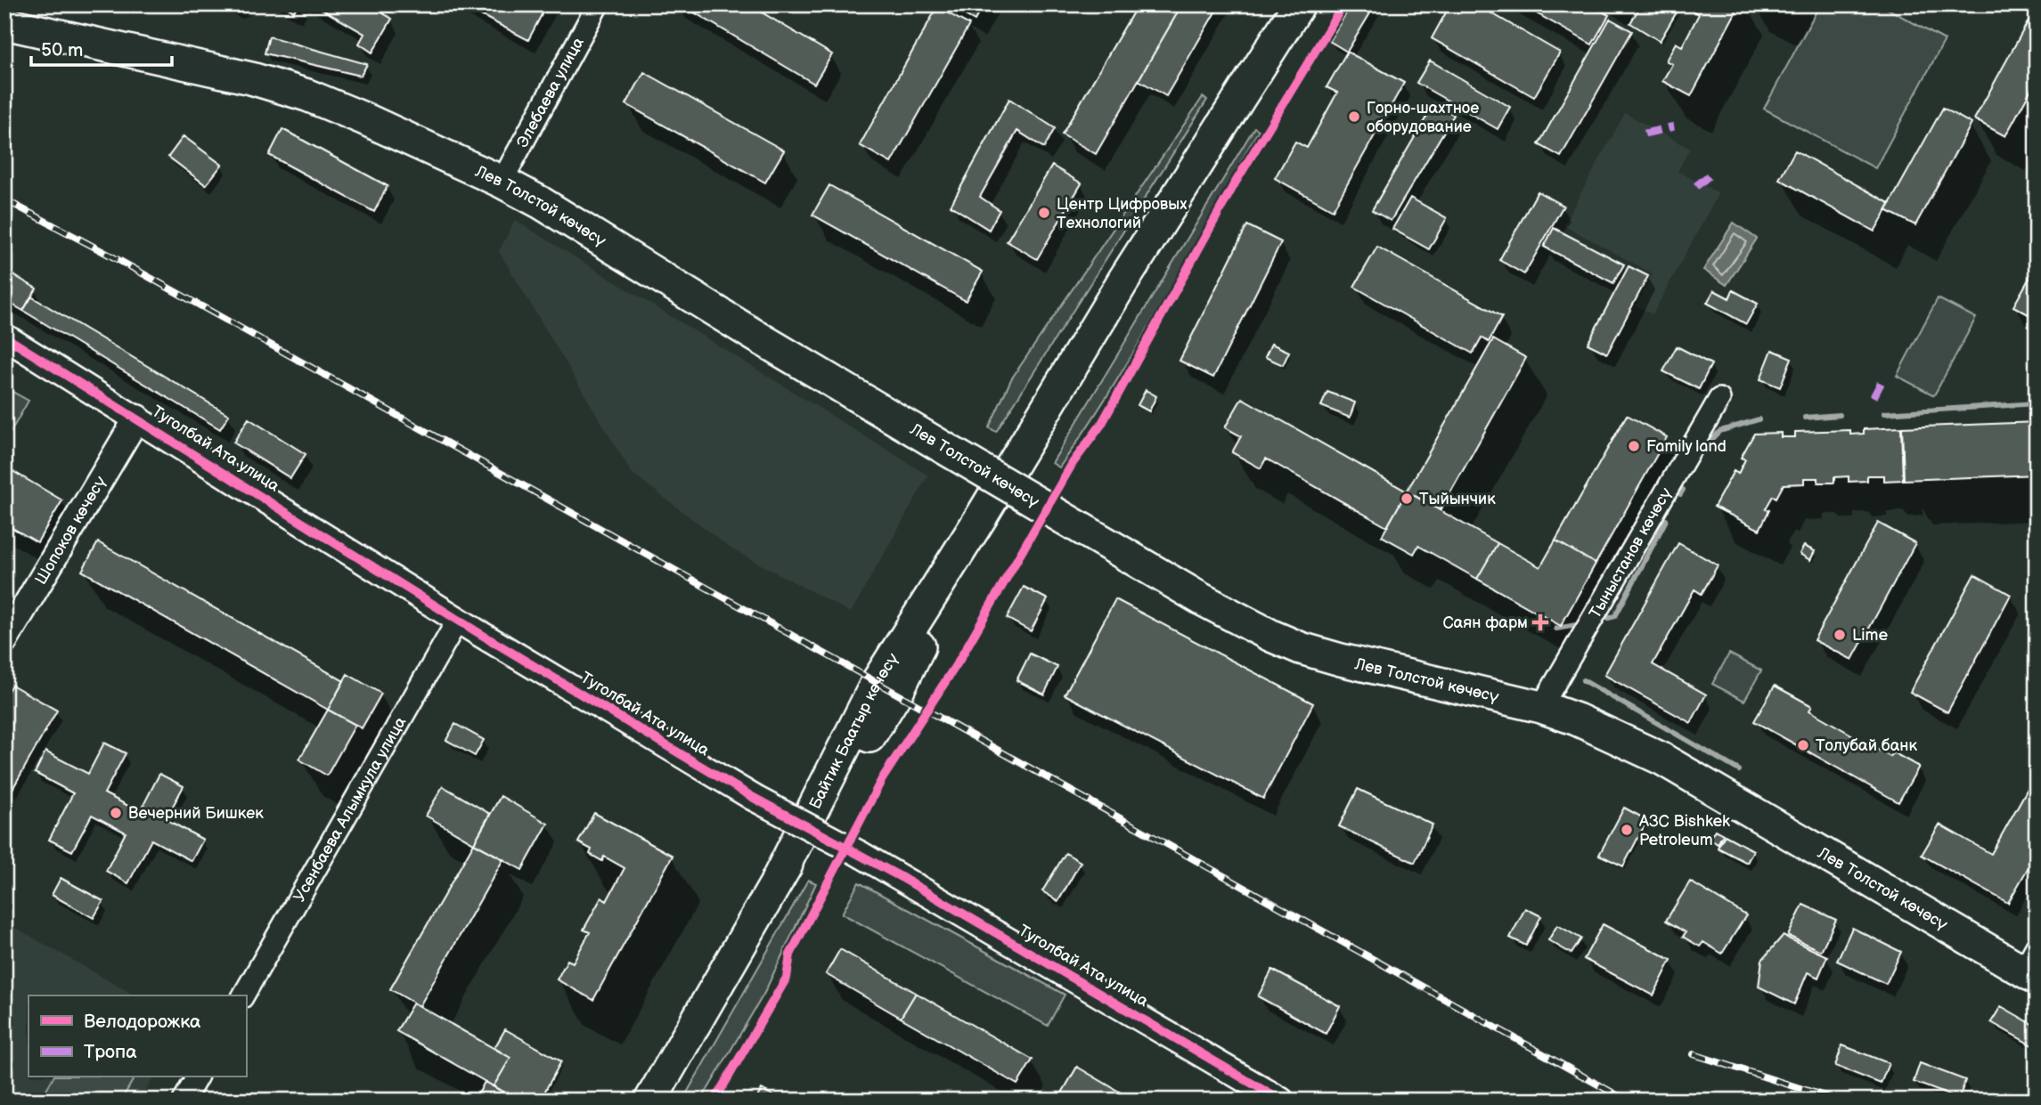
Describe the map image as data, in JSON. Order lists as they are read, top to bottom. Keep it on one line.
{"streets":{"main road":["Лев Толстой көчөсү","Байтик Баатыр көчөсү"],"street":["Элебаева улица","Туголбай Ата улица","Шопоков көчөсү","Тыныстанов көчөсү","Усенбаева Алымкула улица"]},"crossings":[["Элебаева улица","Лев Толстой көчөсү"],["Лев Толстой көчөсү","Тыныстанов көчөсү"],["Туголбай Ата улица","Шопоков көчөсү"],["Туголбай Ата улица","Усенбаева Алымкула улица"]],"places":{"other":["Горно-шахтное оборудование","Центр Цифровых Технологий","Family land","Тыйынчик","Lime","Толубай банк","Вечерний Бишкек","АЗС Bishkek Petroleum"],"health":["Саян фарм"]},"legend":["Велодорожка","Тропа"],"scale_bar":"50 m"}
